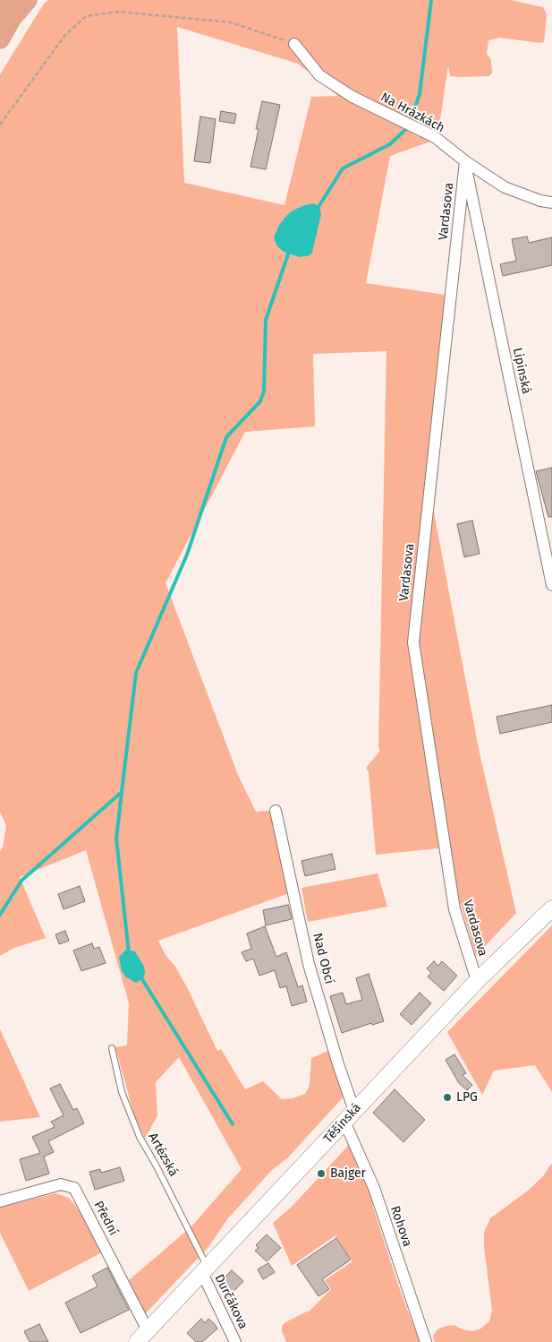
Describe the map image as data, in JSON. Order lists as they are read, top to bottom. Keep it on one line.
{"streets":{"main road":["Těšínská"],"street":["Na Hrázkách","Vardasova","Lipinská","Nad Obcí","Přední","Rohova","Durčákova"],"lane":["Artézská"]},"crossings":[["Na Hrázkách","Vardasova"],["Na Hrázkách","Lipinská"],["Vardasova","Lipinská"],["Vardasova","Těšínská"],["Nad Obcí","Těšínská"],["Nad Obcí","Rohova"],["Těšínská","Artézská"],["Těšínská","Přední"],["Těšínská","Rohova"],["Těšínská","Durčákova"],["Artézská","Durčákova"]],"places":["LPG","Bajger"]}
